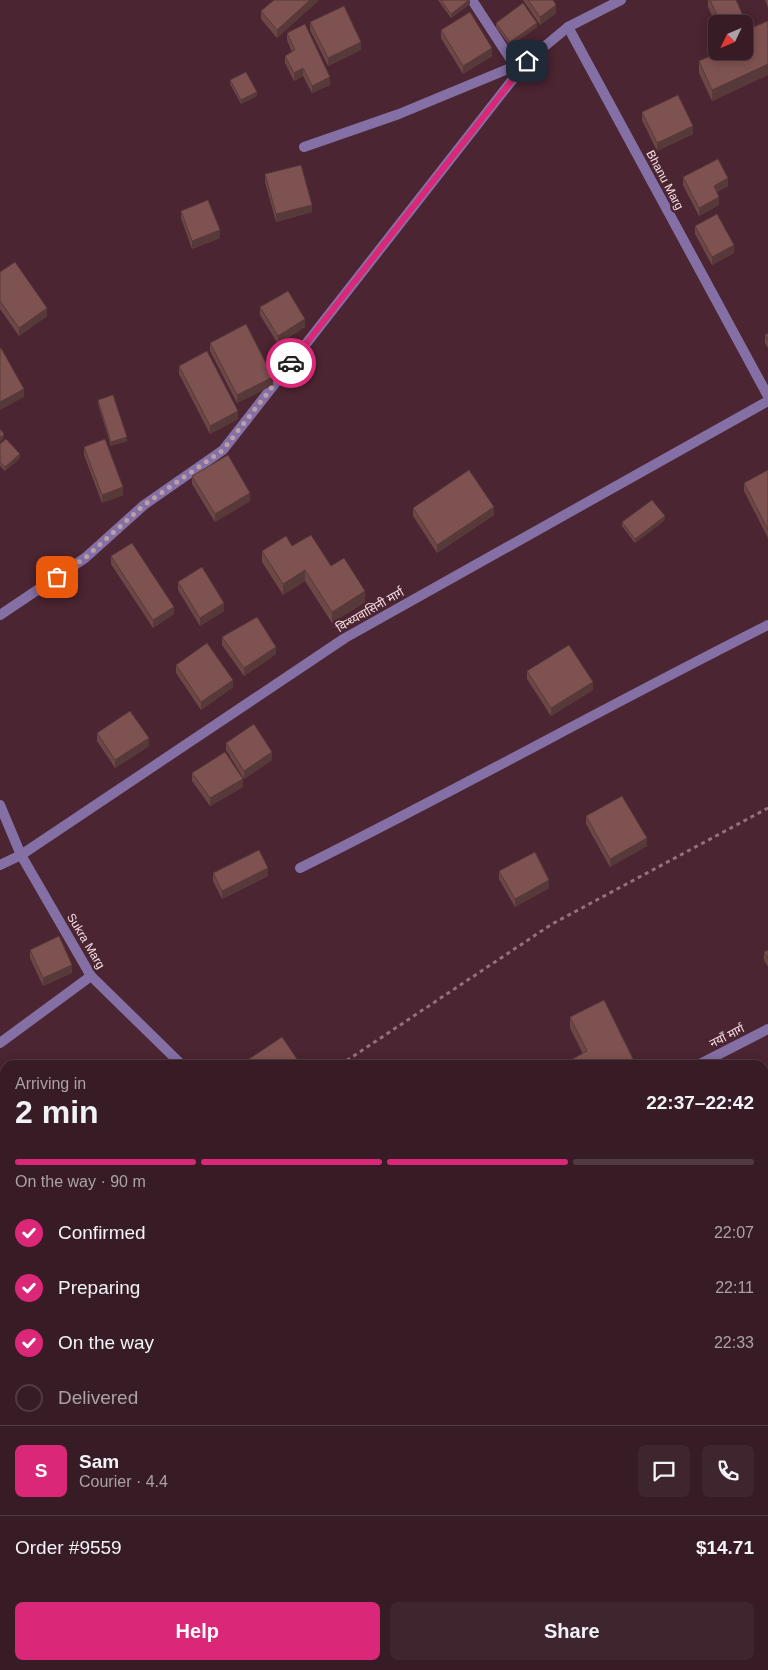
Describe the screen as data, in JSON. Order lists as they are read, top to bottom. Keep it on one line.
{"streets":{"street":["Bhanu Marg","विन्ध्यवासिनी मार्ग","Sukra Marg","नयाँ मार्ग"]},"crossings":[["विन्ध्यवासिनी मार्ग","Sukra Marg"]],"north":"bottom left","page":{"heading":["2 min","Arriving in","22:37–22:42"],"panel":["Sam","Courier · 4.4","Order #9559","$14.71"],"bar":"On the way · 90 m","list":[["Confirmed","22:07"],["Preparing","22:11"],["On the way","22:33"],"Delivered"],"round":"S","buttons":["Help","Share"]}}
